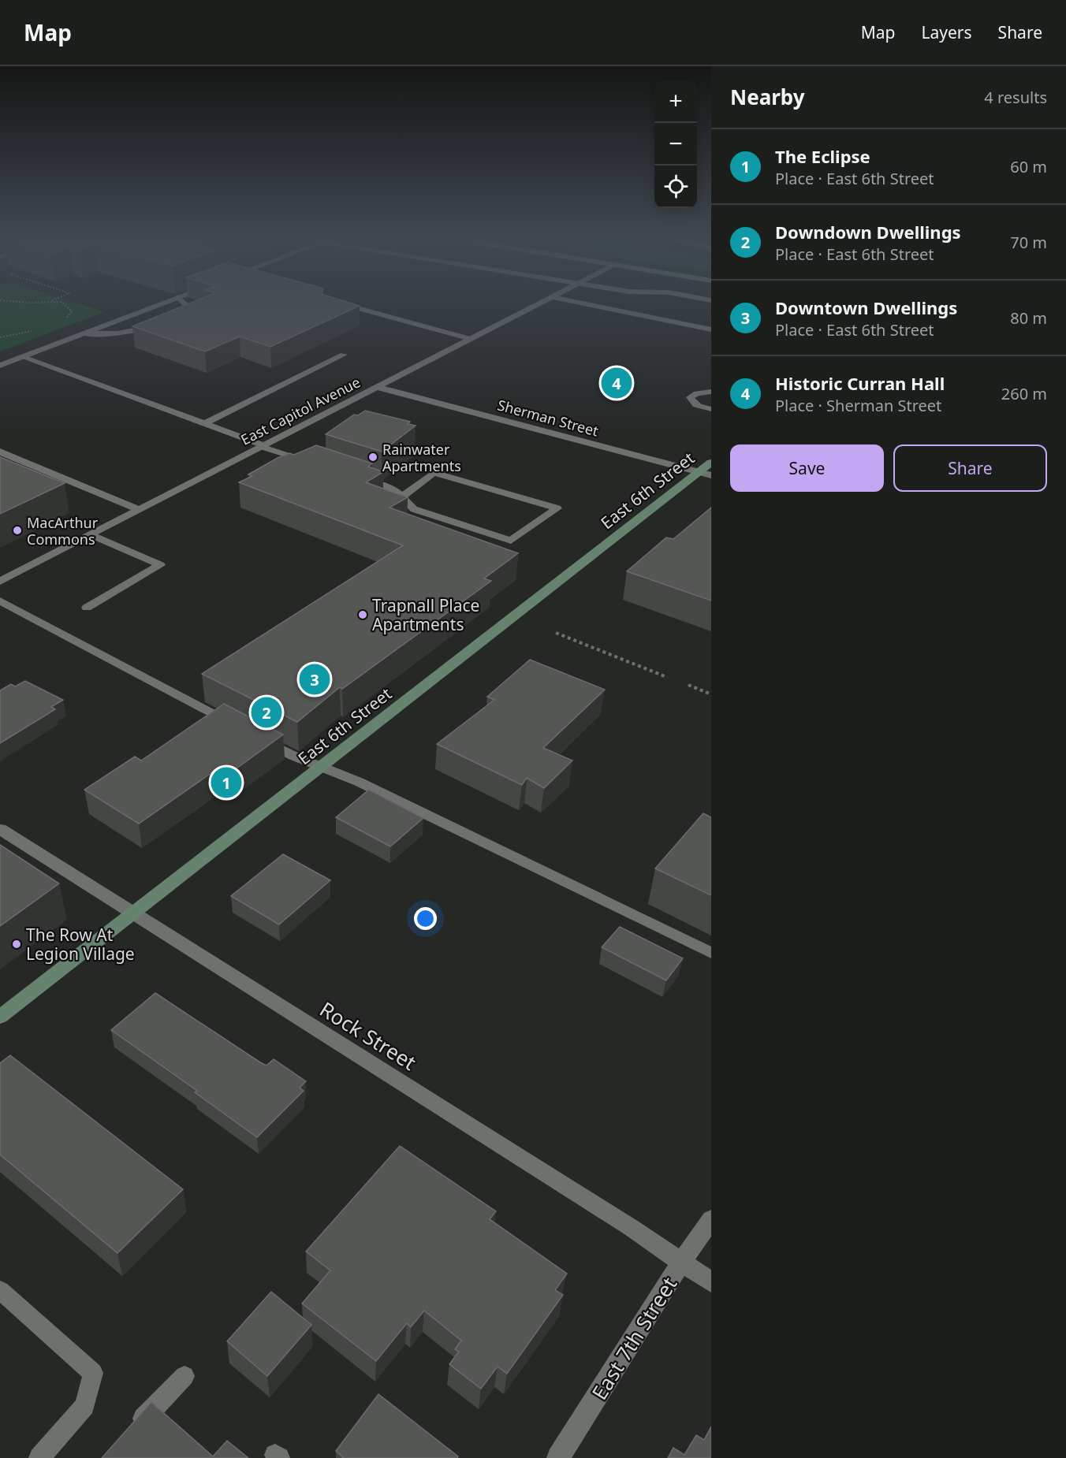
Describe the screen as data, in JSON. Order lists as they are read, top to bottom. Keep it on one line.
{"streets":{"street":["East Capitol Avenue","Sherman Street","East 6th Street","Rock Street","East 7th Street"]},"crossings":[["East Capitol Avenue","Sherman Street"],["Sherman Street","East 6th Street"],["East 6th Street","Rock Street"],["Rock Street","East 7th Street"]],"places":["Rainwater Apartments","MacArthur Commons","Trapnall Place Apartments","The Row At Legion Village"],"page":{"header":"Map","nav":["Map","Layers","Share"],"heading":["Nearby","4 results"],"map_buttons":["+","−"],"list":[{"mark":"1","name":"The Eclipse","note":"Place · East 6th Street","value":"60 m"},{"mark":"2","name":"Downdown Dwellings","note":"Place · East 6th Street","value":"70 m"},{"mark":"3","name":"Downtown Dwellings","note":"Place · East 6th Street","value":"80 m"},{"mark":"4","name":"Historic Curran Hall","note":"Place · Sherman Street","value":"260 m"}],"pins":["4","3","2","1"],"buttons":["Save","Share"]}}
